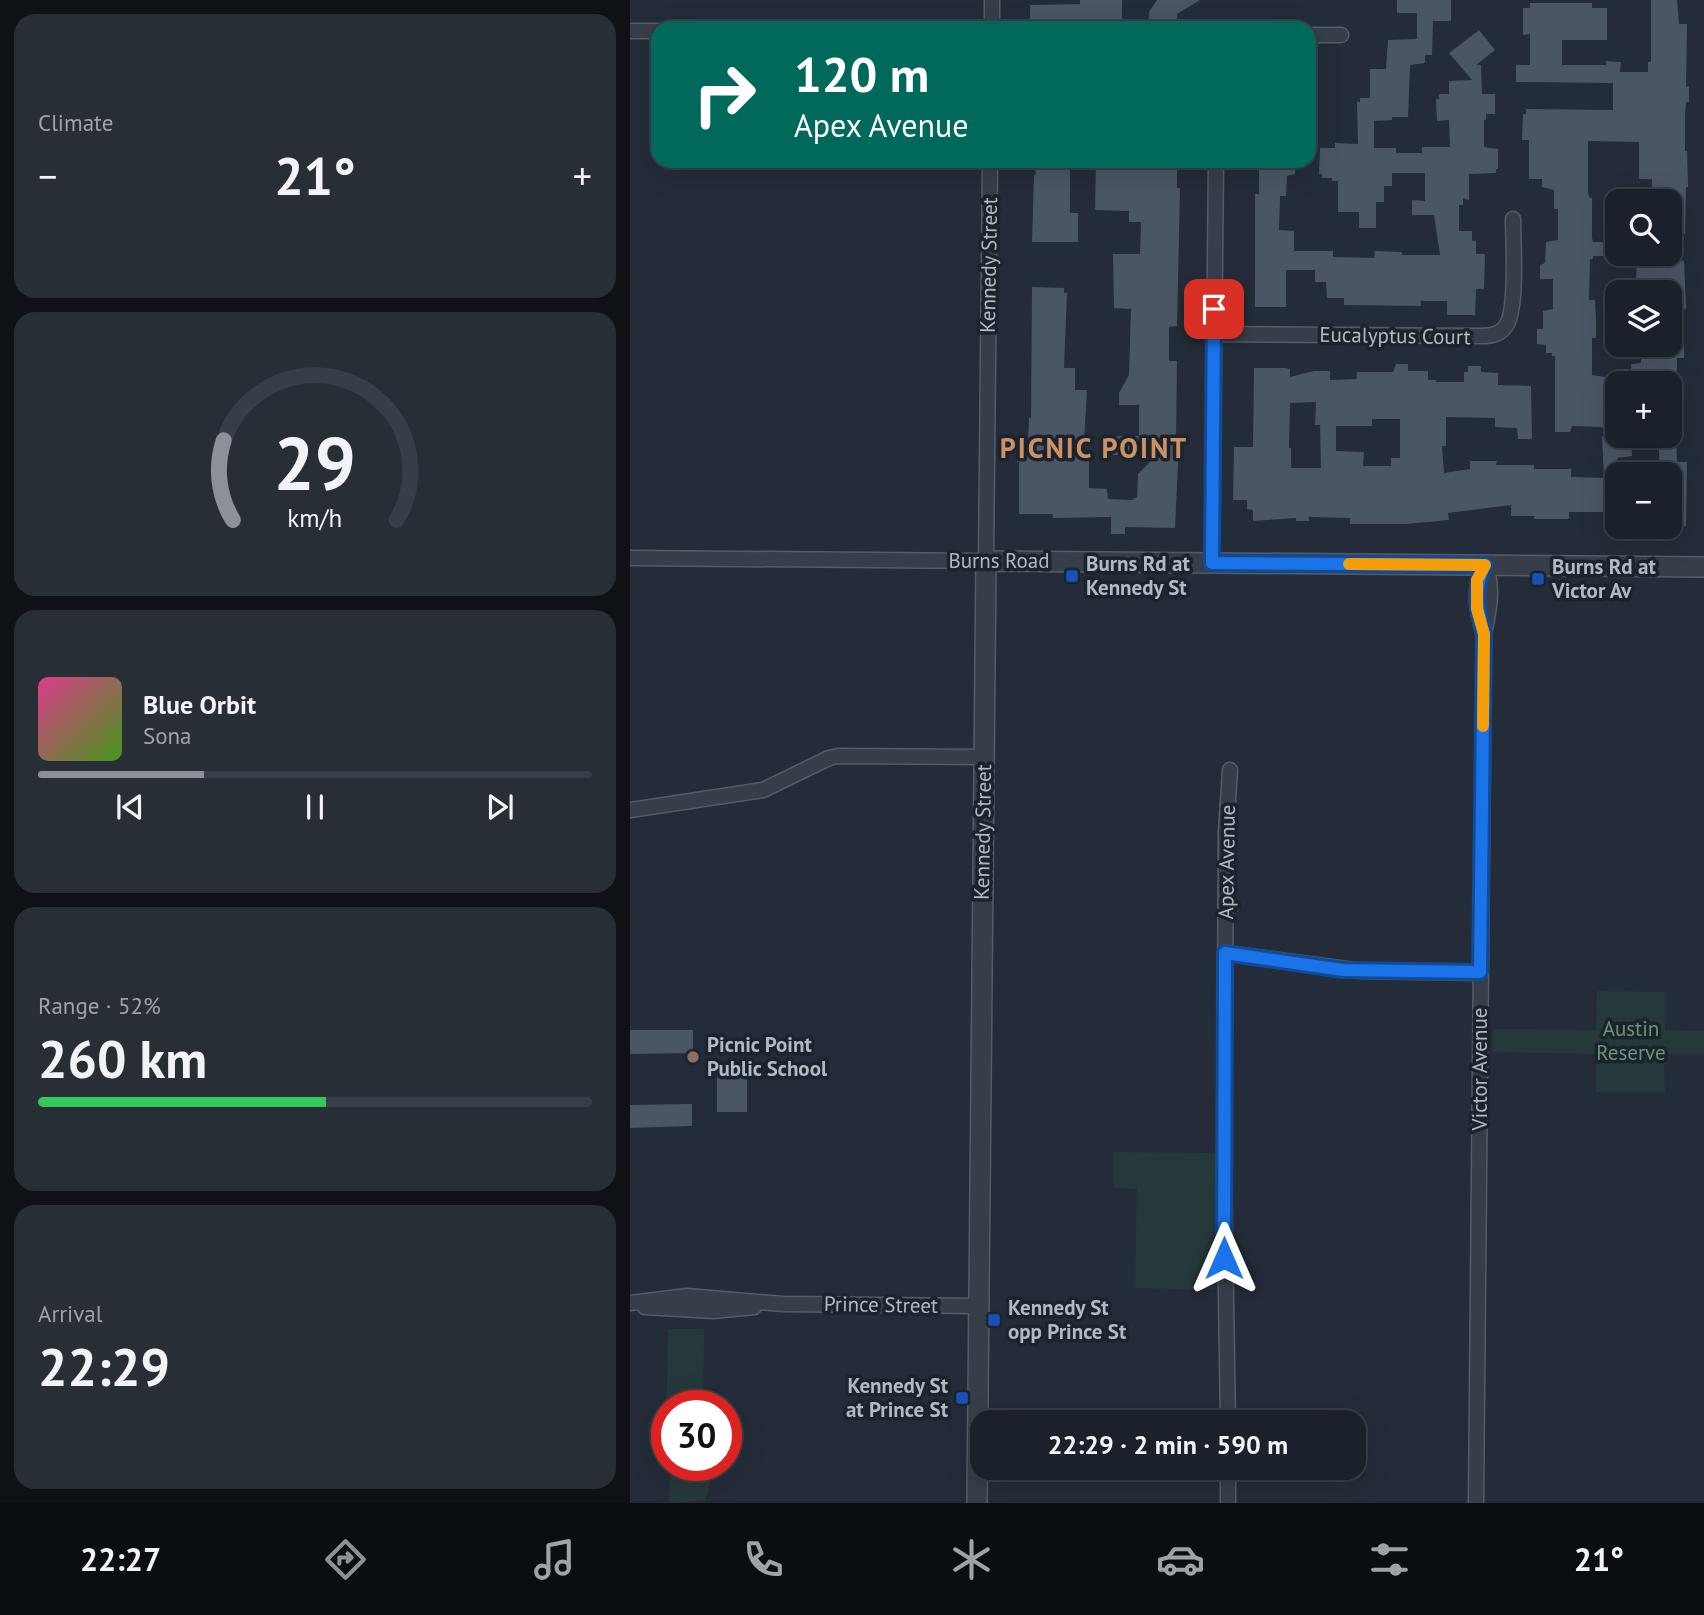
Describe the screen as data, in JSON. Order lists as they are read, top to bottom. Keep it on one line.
{"streets":{"street":["Kennedy Street","Eucalyptus Court","Burns Road","Apex Avenue","Victor Avenue","Prince Street"]},"crossings":[["Kennedy Street","Burns Road"],["Kennedy Street","Prince Street"],["Burns Road","Victor Avenue"]],"districts":["PICNIC POINT"],"parks":["Austin Reserve"],"places":{"transit":["Burns Rd at Kennedy St","Burns Rd at Victor Av","Kennedy St opp Prince St","Kennedy St at Prince St"],"other":["Picnic Point Public School"]},"page":{"tile":["Climate",["Range · 52%","260 km"],["Arrival","22:29"]],"turn":["120 m","Apex Avenue"],"heat":["−","21°","+"],"map_buttons":["+","−"],"song":["Blue Orbit","Sona"],"limit":"30","trip":"22:29 · 2 min · 590 m","tabs":["22:27","21°"],"gauge":["29","km/h"]}}
